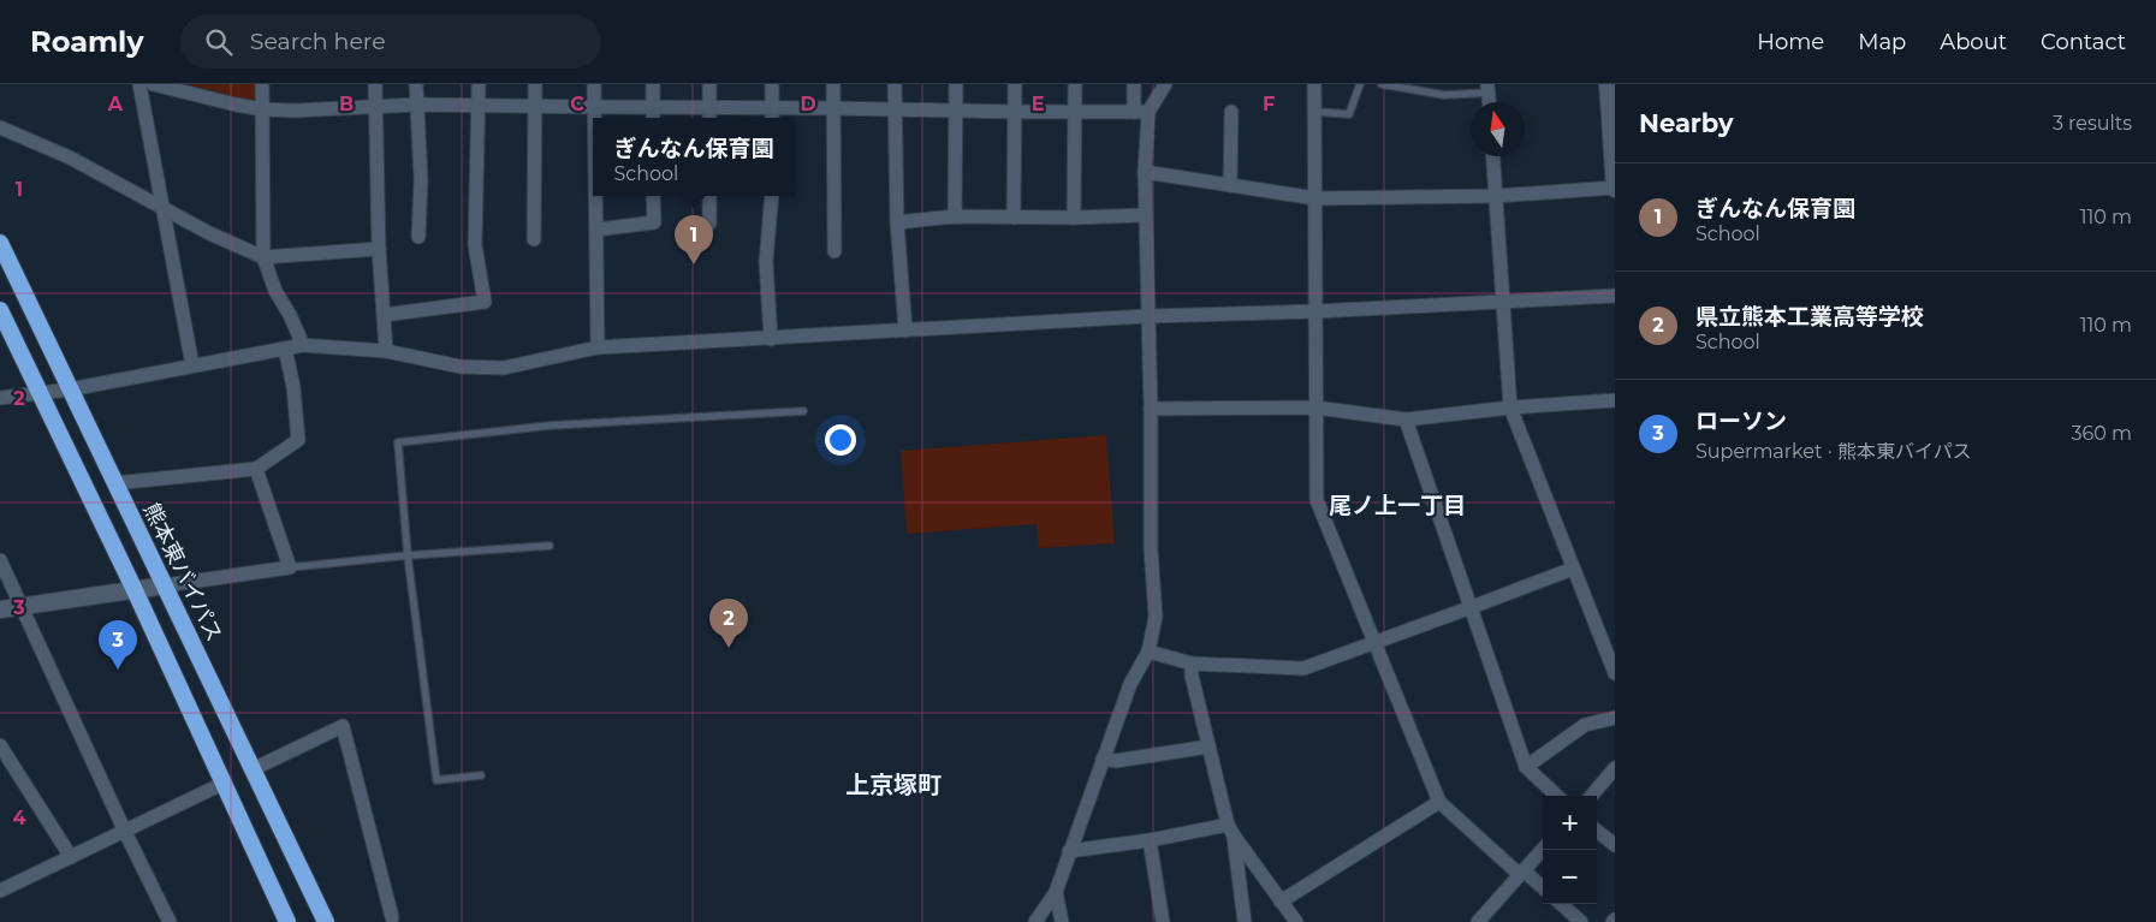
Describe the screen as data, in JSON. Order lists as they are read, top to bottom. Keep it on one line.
{"streets":{"highway":["熊本東バイパス"]},"districts":["尾ノ上一丁目","上京塚町"],"north":"top","page":{"header":"Roamly","search":"Search here","nav":["Home","Map","About","Contact"],"heading":["Nearby","3 results"],"popup":["ぎんなん保育園","School"],"list":[{"mark":"1","name":"ぎんなん保育園","note":"School","value":"110 m"},{"mark":"2","name":"県立熊本工業高等学校","note":"School","value":"110 m"},{"mark":"3","name":"ローソン","note":"Supermarket · 熊本東バイパス","value":"360 m"}],"pins":["1","2","3"],"map_buttons":["+","−"]},"grid":{"columns":["A","B","C","D","E","F"],"rows":["1","2","3","4"]}}
